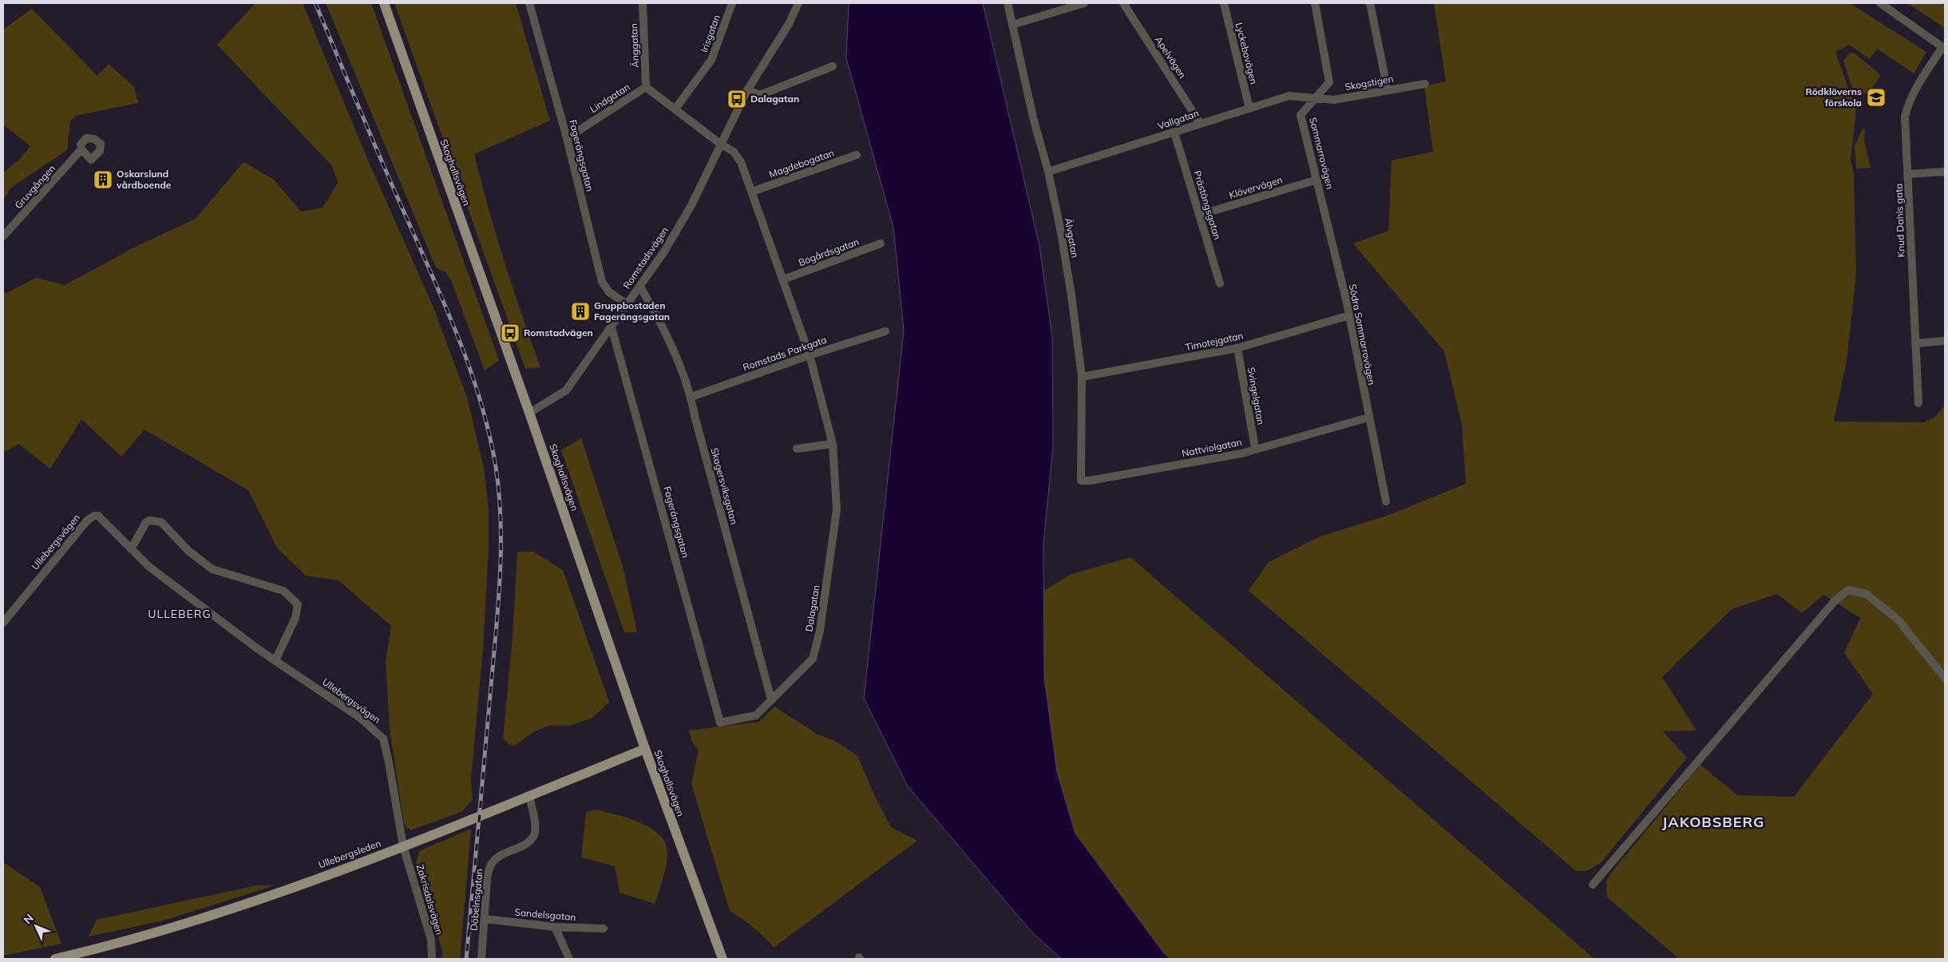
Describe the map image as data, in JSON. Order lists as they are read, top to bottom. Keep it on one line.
{"streets":{"main road":["Skoghallsvägen","Ullebergsleden"],"street":["Irisgatan","Änggatan","Lyckebovägen","Apelvägen","Skogstigen","Lindgatan","Vallgatan","Sommarrovägen","Fagerängsgatan","Magdebogatan","Gruvgången","Klövervägen","Prästängsgatan","Knud Dahls gata","Älvgatan","Bogårdsgatan","Romstadsvägen","Södra Sommarrovägen","Timotejgatan","Romstads Parkgata","Svingelgatan","Nattviolgatan","Skagersviksgatan","Ullebergsvägen","Dalagatan","Zakrisdalsvägen","Döbelnsgatan","Sandelsgatan"]},"crossings":[["Irisgatan","Lindgatan"],["Änggatan","Lindgatan"],["Lyckebovägen","Vallgatan"],["Apelvägen","Vallgatan"],["Skogstigen","Vallgatan"],["Skogstigen","Sommarrovägen"],["Lindgatan","Fagerängsgatan"],["Lindgatan","Romstadsvägen"],["Lindgatan","Dalagatan"],["Vallgatan","Sommarrovägen"],["Vallgatan","Prästängsgatan"],["Vallgatan","Älvgatan"],["Sommarrovägen","Klövervägen"],["Sommarrovägen","Södra Sommarrovägen"],["Fagerängsgatan","Romstadsvägen"],["Fagerängsgatan","Dalagatan"],["Magdebogatan","Dalagatan"],["Skoghallsvägen","Romstadsvägen"],["Skoghallsvägen","Ullebergsleden"],["Klövervägen","Prästängsgatan"],["Älvgatan","Timotejgatan"],["Älvgatan","Nattviolgatan"],["Bogårdsgatan","Dalagatan"],["Romstadsvägen","Skagersviksgatan"],["Romstadsvägen","Dalagatan"],["Södra Sommarrovägen","Timotejgatan"],["Södra Sommarrovägen","Nattviolgatan"],["Timotejgatan","Svingelgatan"],["Romstads Parkgata","Skagersviksgatan"],["Romstads Parkgata","Dalagatan"],["Svingelgatan","Nattviolgatan"],["Skagersviksgatan","Dalagatan"],["Ullebergsvägen","Ullebergsleden"],["Ullebergsvägen","Zakrisdalsvägen"],["Ullebergsleden","Zakrisdalsvägen"],["Ullebergsleden","Döbelnsgatan"],["Döbelnsgatan","Sandelsgatan"]],"districts":["ULLEBERG","JAKOBSBERG"],"places":{"school or university":["Rödklöverns förskola"],"bus stop":["Dalagatan","Romstadvägen"],"building":["Oskarslund vårdboende","Gruppbostaden Fagerängsgatan"]},"north":"top left"}
